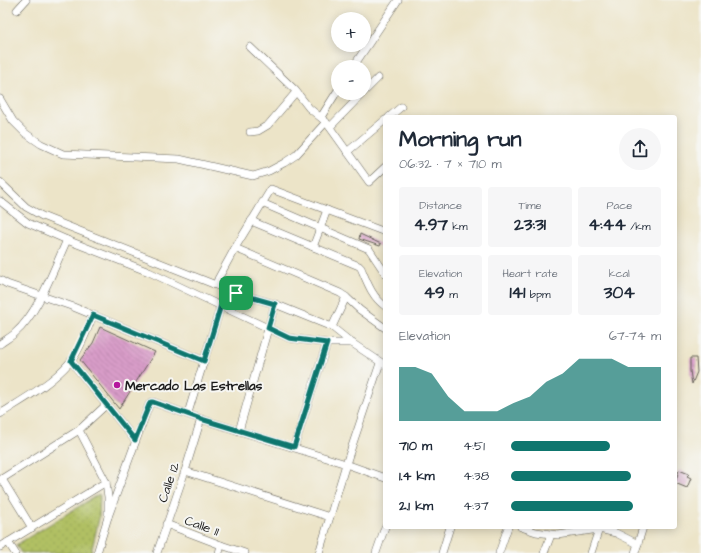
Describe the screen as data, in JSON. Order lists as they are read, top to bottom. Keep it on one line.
{"streets":{"street":["Calle 12","Calle 11"]},"crossings":[["Calle 12","Calle 11"]],"places":["Mercado Las Estrellas"],"page":{"map_buttons":["+","−"],"heading":["Morning run","06:32 · 7 × 710 m"],"stats":[["Distance","4.97 km"],["Time","23:31"],["Pace","4:44 /km"],["Elevation","49 m"],["Heart rate","141 bpm"],["kcal","304"]],"chart":["Elevation","67–74 m"],"list":[{"name":"710 m","note":"4:51"},{"name":"1.4 km","note":"4:38"},{"name":"2.1 km","note":"4:37"}]}}
